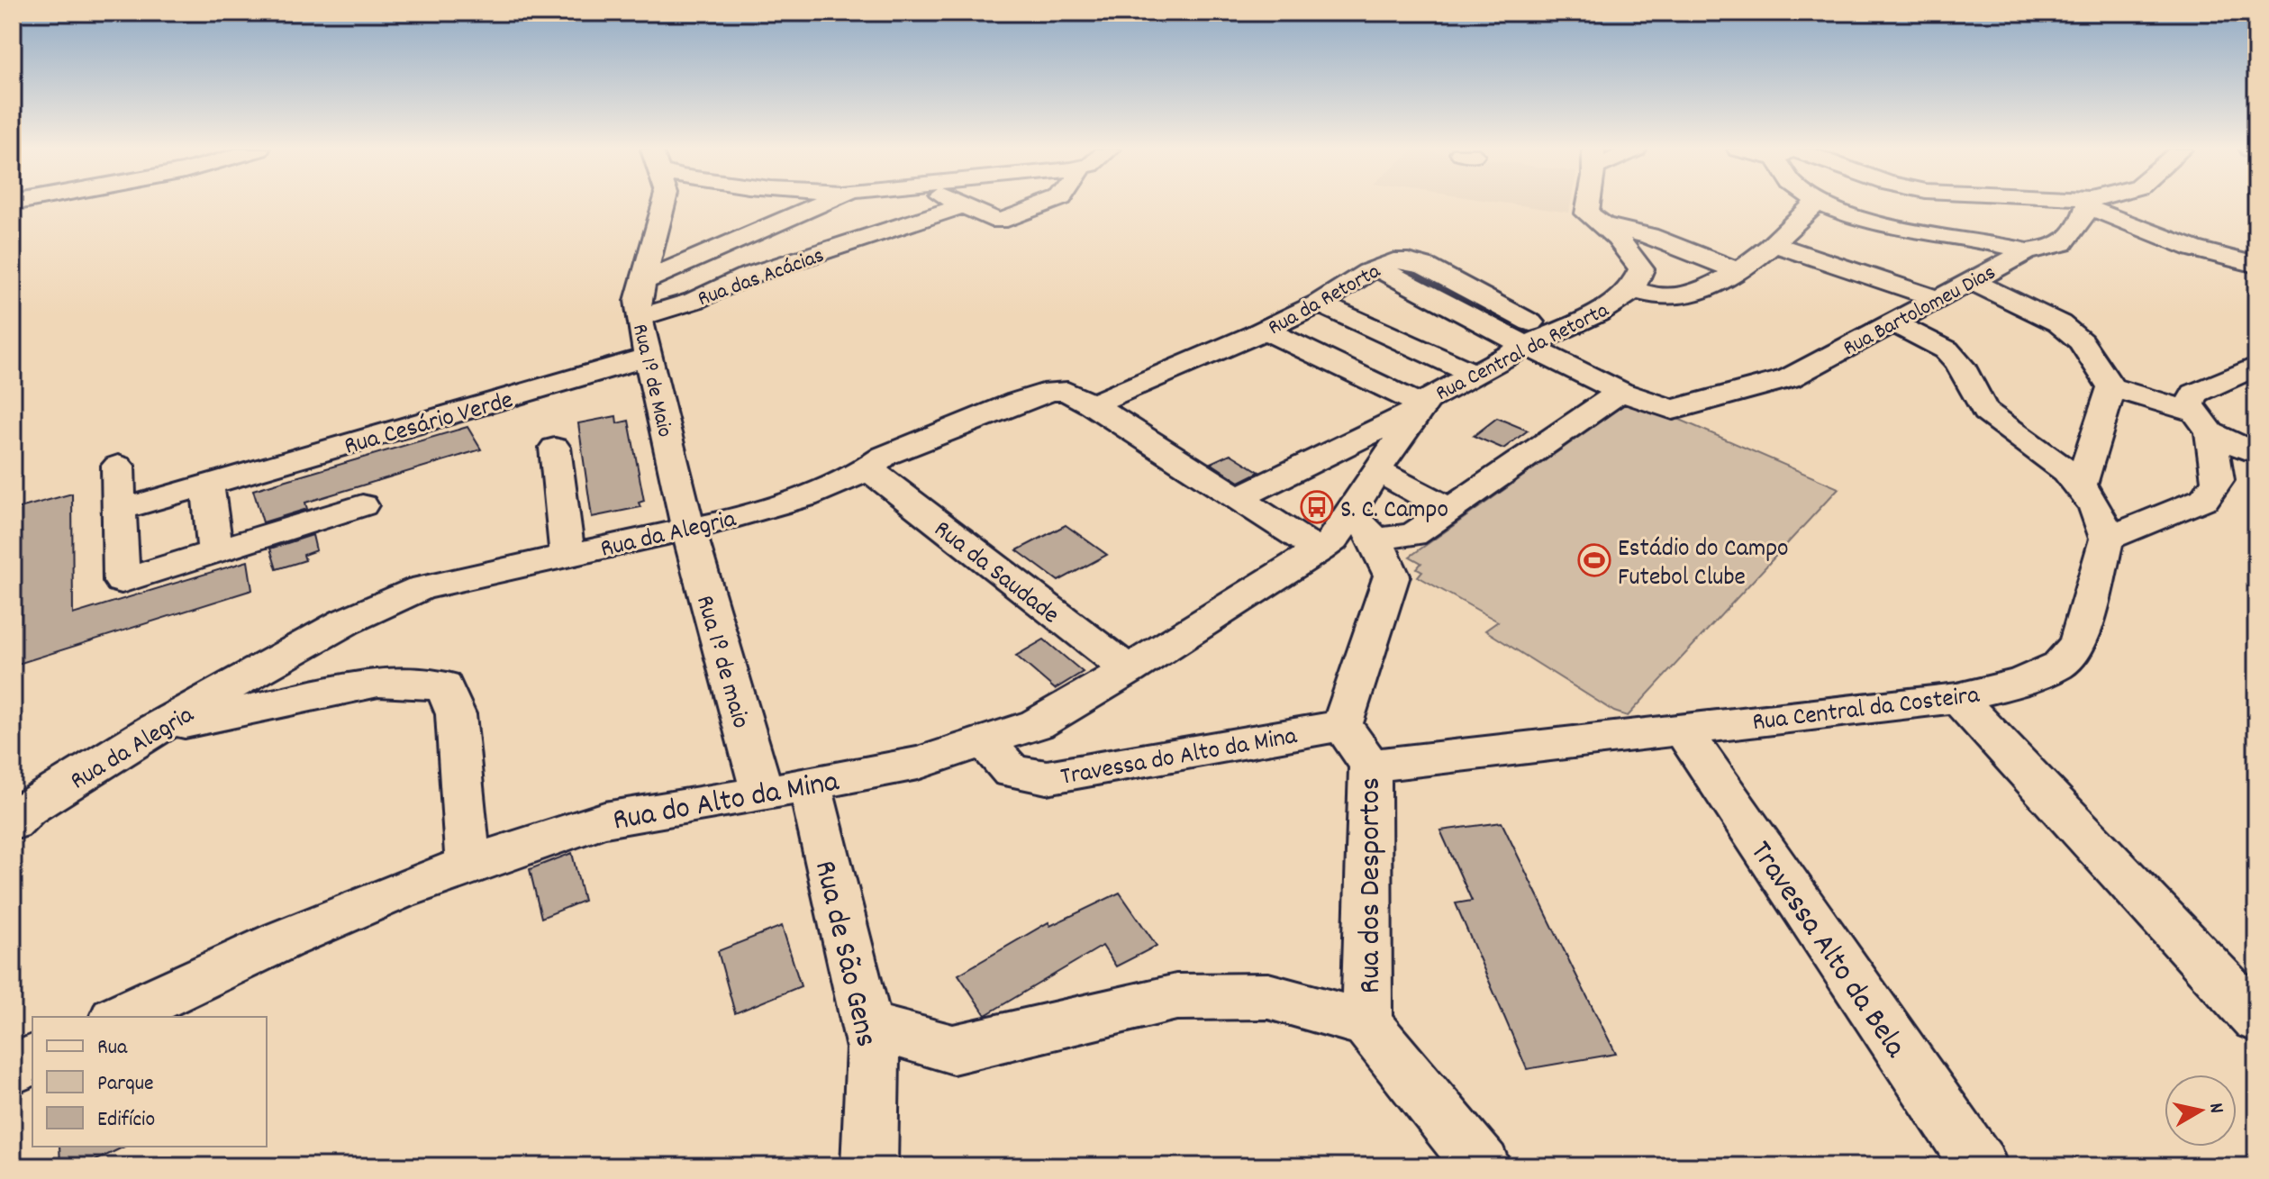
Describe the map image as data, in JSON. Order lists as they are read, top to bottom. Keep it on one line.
{"streets":{"street":["Rua das Acácias","Rua da Retorta","Rua Bartolomeu Dias","Rua Central da Retorta","Rua 1º de Maio","Rua Cesário Verde","Rua da Alegria","Rua da Saudade","Rua 1º de maio","Rua Central da Costeira","Travessa do Alto da Mina","Rua do Alto da Mina","Rua dos Desportos","Travessa Alto da Bela","Rua de São Gens"]},"crossings":[["Rua das Acácias","Rua 1º de Maio"],["Rua da Retorta","Rua Bartolomeu Dias"],["Rua da Retorta","Rua Central da Retorta"],["Rua da Retorta","Rua da Alegria"],["Rua Central da Retorta","Rua da Alegria"],["Rua Central da Retorta","Rua do Alto da Mina"],["Rua 1º de Maio","Rua Cesário Verde"],["Rua 1º de Maio","Rua da Alegria"],["Rua 1º de Maio","Rua 1º de maio"],["Rua da Alegria","Rua da Saudade"],["Rua da Alegria","Rua 1º de maio"],["Rua da Alegria","Rua do Alto da Mina"],["Rua da Saudade","Rua do Alto da Mina"],["Rua 1º de maio","Rua do Alto da Mina"],["Rua Central da Costeira","Rua dos Desportos"],["Rua Central da Costeira","Travessa Alto da Bela"],["Travessa do Alto da Mina","Rua do Alto da Mina"],["Travessa do Alto da Mina","Rua dos Desportos"],["Rua do Alto da Mina","Rua de São Gens"]],"places":{"bus stop":["S. C. Campo"],"sports":["Estádio do Campo Futebol Clube"]},"legend":["Rua","Parque","Edifício"],"north":"right"}
